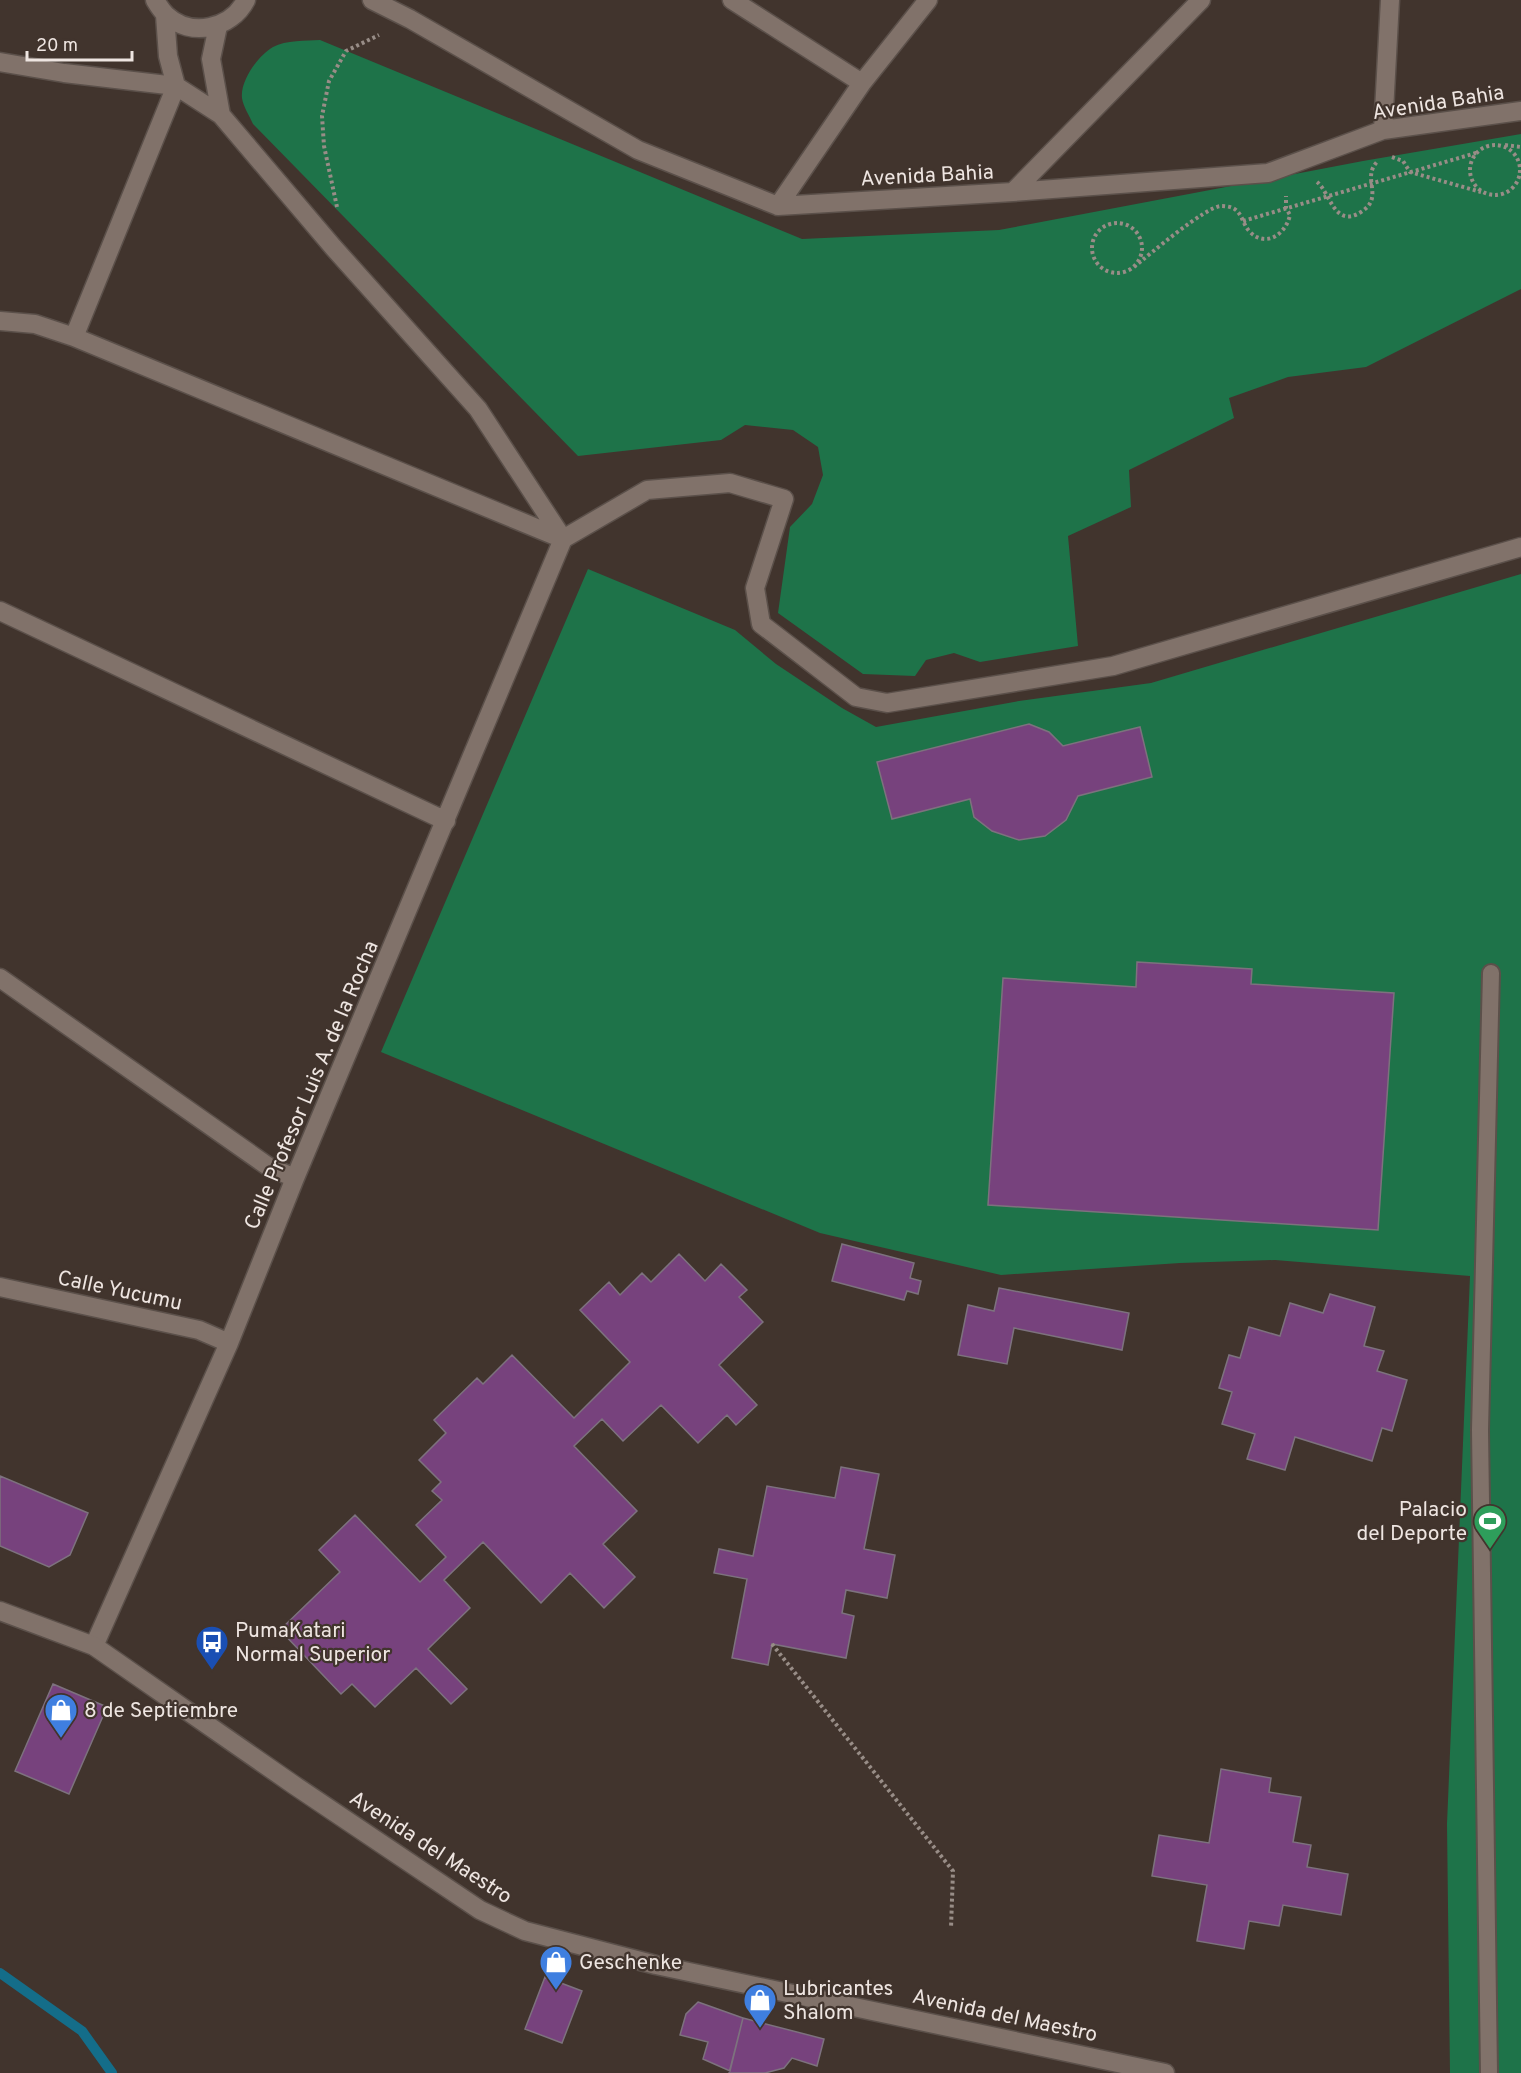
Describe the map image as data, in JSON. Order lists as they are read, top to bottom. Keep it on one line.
{"streets":{"street":["Avenida Bahia","Calle Profesor Luis A. de la Rocha","Calle Yucumu","Avenida del Maestro"]},"crossings":[["Calle Profesor Luis A. de la Rocha","Calle Yucumu"],["Calle Profesor Luis A. de la Rocha","Avenida del Maestro"]],"places":{"sports":["Palacio del Deporte"],"bus stop":["PumaKatari Normal Superior"],"shop":["8 de Septiembre","Geschenke","Lubricantes Shalom"]},"scale_bar":"20 m"}
